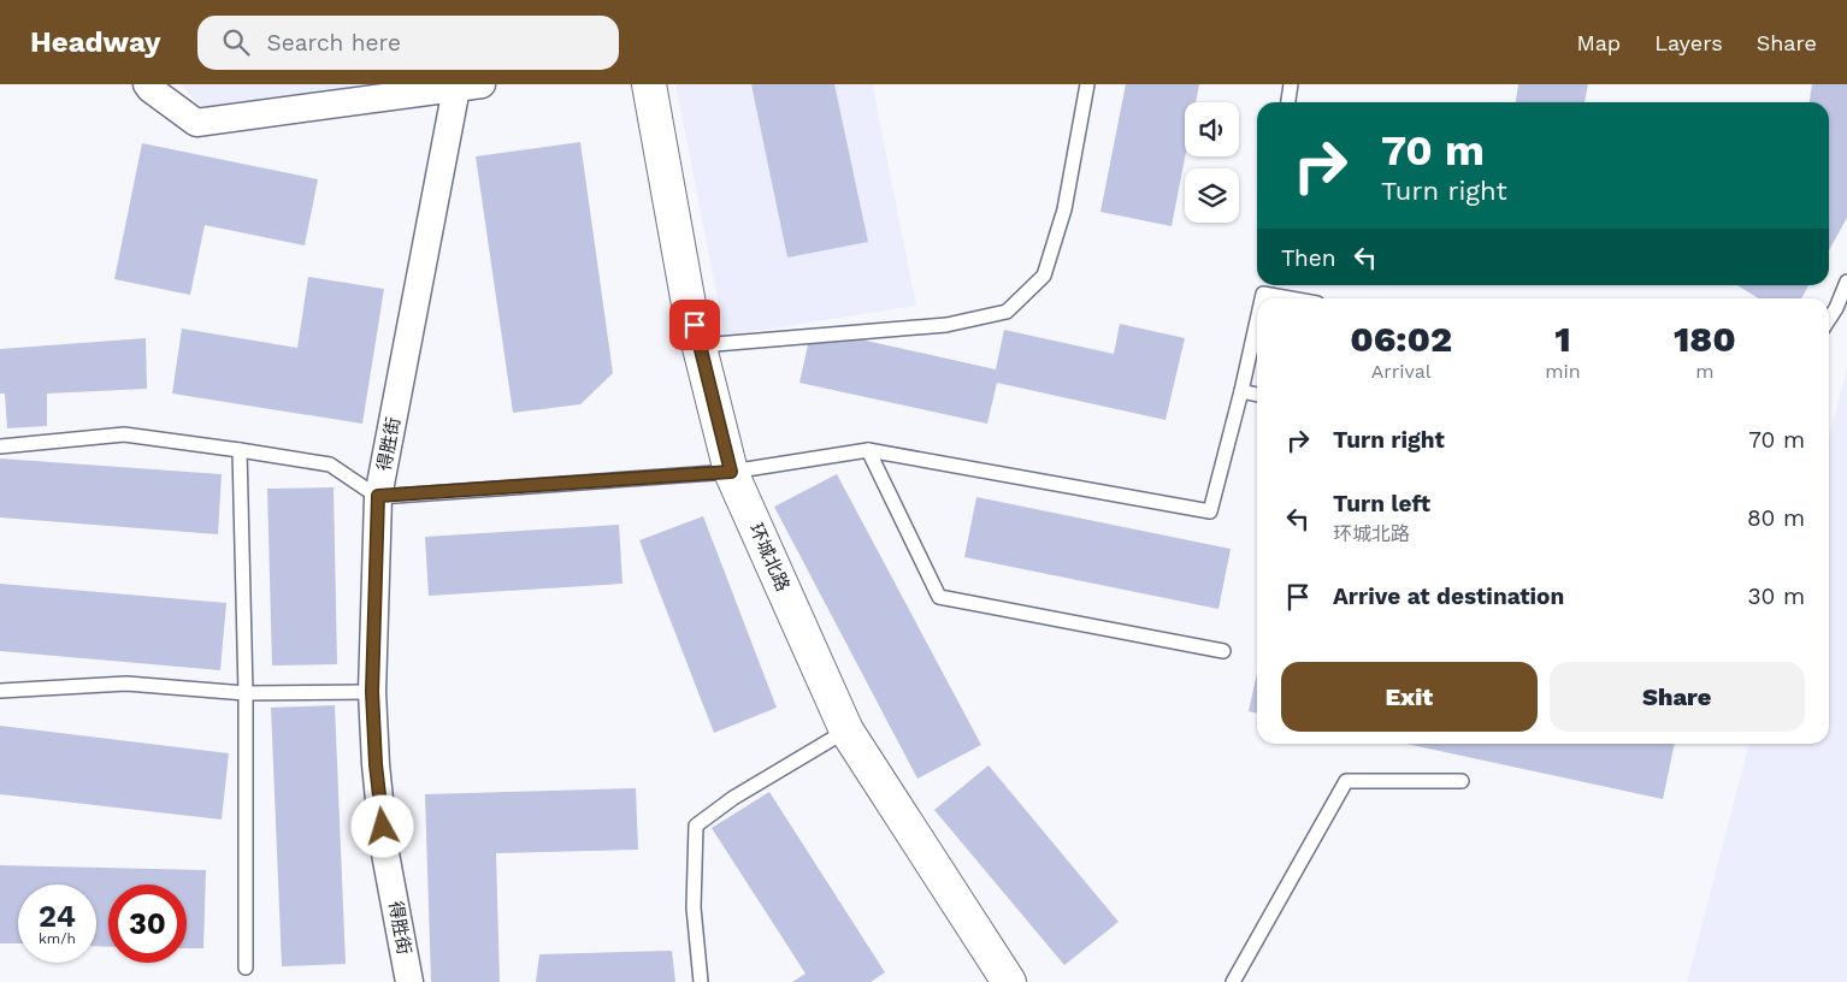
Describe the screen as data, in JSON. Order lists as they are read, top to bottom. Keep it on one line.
{"streets":{"main road":["环城北路"],"street":["得胜街"]},"page":{"header":"Headway","search":"Search here","nav":["Map","Layers","Share"],"turn":["70 m","Turn right"],"then":"Then","eta":["06:02","Arrival","1","min","180","m"],"list":[{"name":"Turn right","value":"70 m"},{"name":"Turn left","note":"环城北路","value":"80 m"},{"name":"Arrive at destination","value":"30 m"}],"buttons":["Exit","Share"],"speed":"24 km/h","limit":"30"}}
